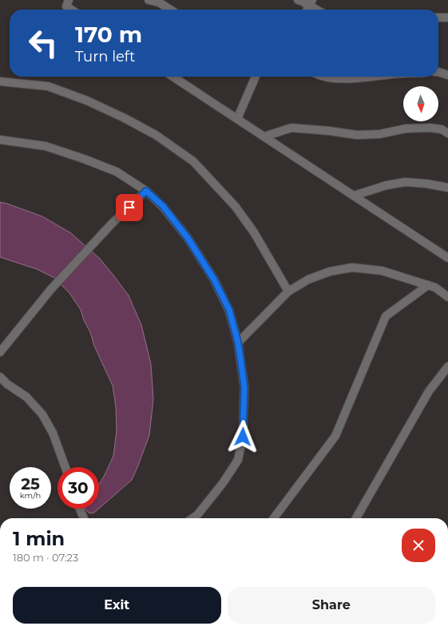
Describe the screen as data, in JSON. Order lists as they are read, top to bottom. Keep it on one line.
{"north":"bottom","page":{"turn":["170 m","Turn left"],"speed":"25 km/h","limit":"30","heading":["1 min","180 m · 07:23"],"buttons":["Exit","Share"]}}
